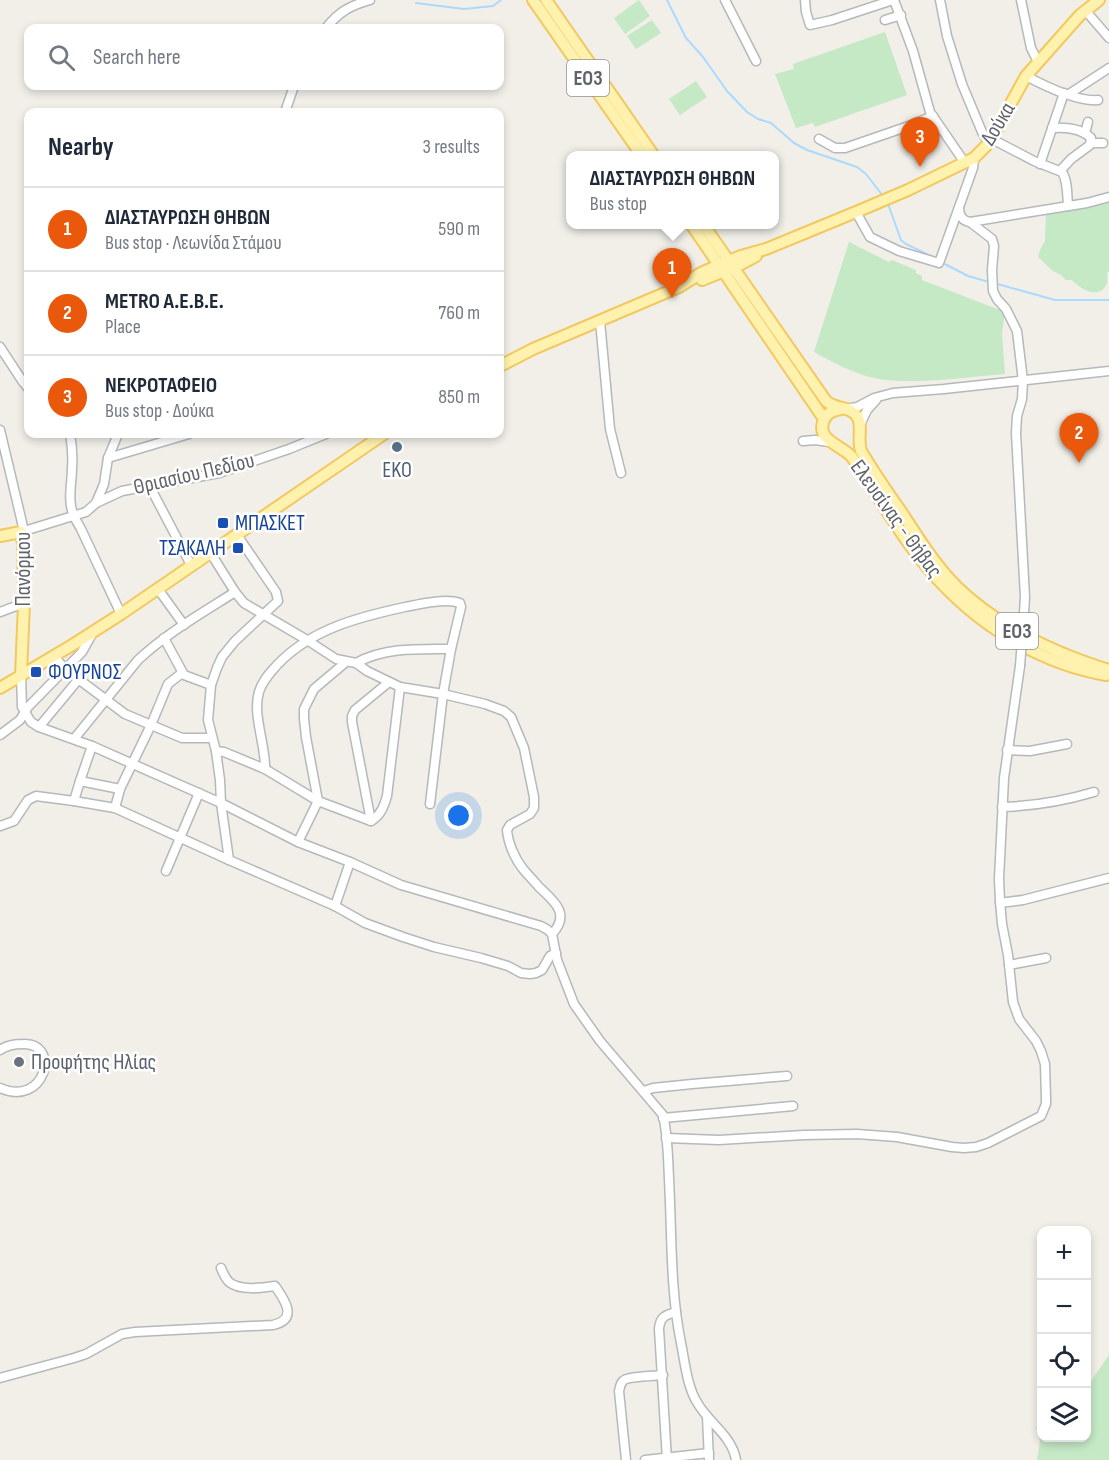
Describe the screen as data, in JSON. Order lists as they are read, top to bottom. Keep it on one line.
{"streets":{"main road":["ΕΟ3","Δούκα","Ελευσίνας - Θήβας","Πανόρμου"],"street":["Θριασίου Πεδίου"]},"crossings":[["ΕΟ3","Δούκα"],["ΕΟ3","Ελευσίνας - Θήβας"],["Δούκα","Ελευσίνας - Θήβας"],["Θριασίου Πεδίου","Πανόρμου"]],"places":{"other":["EKO","Προφήτης Ηλίας"],"transit":["ΜΠΑΣΚΕΤ","ΤΣΑΚΑΛΗ","ΦΟΥΡΝΟΣ"]},"page":{"search":"Search here","heading":["Nearby","3 results"],"pins":["3","1","2"],"popup":["ΔΙΑΣΤΑΥΡΩΣΗ ΘΗΒΩΝ","Bus stop"],"list":[{"mark":"1","name":"ΔΙΑΣΤΑΥΡΩΣΗ ΘΗΒΩΝ","note":"Bus stop · Λεωνίδα Στάμου","value":"590 m"},{"mark":"2","name":"METRO Α.Ε.Β.Ε.","note":"Place","value":"760 m"},{"mark":"3","name":"ΝΕΚΡΟΤΑΦΕΙΟ","note":"Bus stop · Δούκα","value":"850 m"}],"map_buttons":["+","−"]}}
